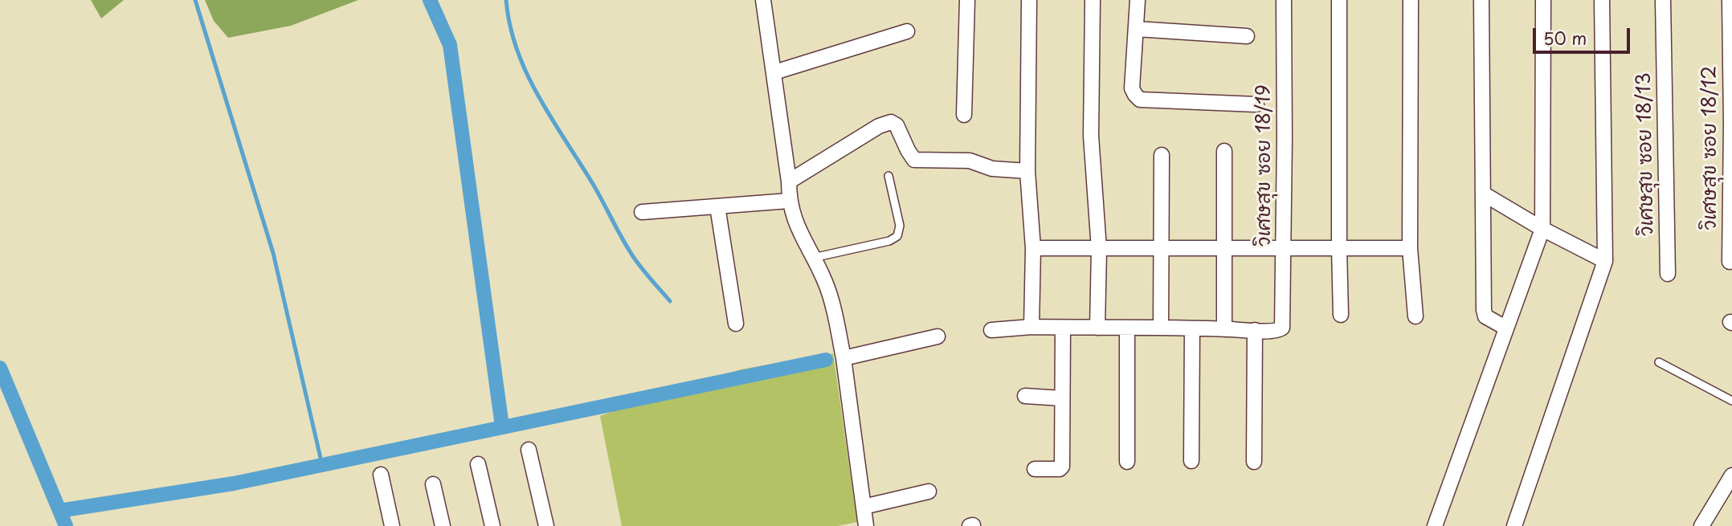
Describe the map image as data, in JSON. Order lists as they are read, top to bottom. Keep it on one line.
{"streets":{"street":["วิเศษสุข ซอย 18/12","วิเศษสุข ซอย 18/13","วิเศษสุข ซอย 18/19"]},"scale_bar":"50 m"}
